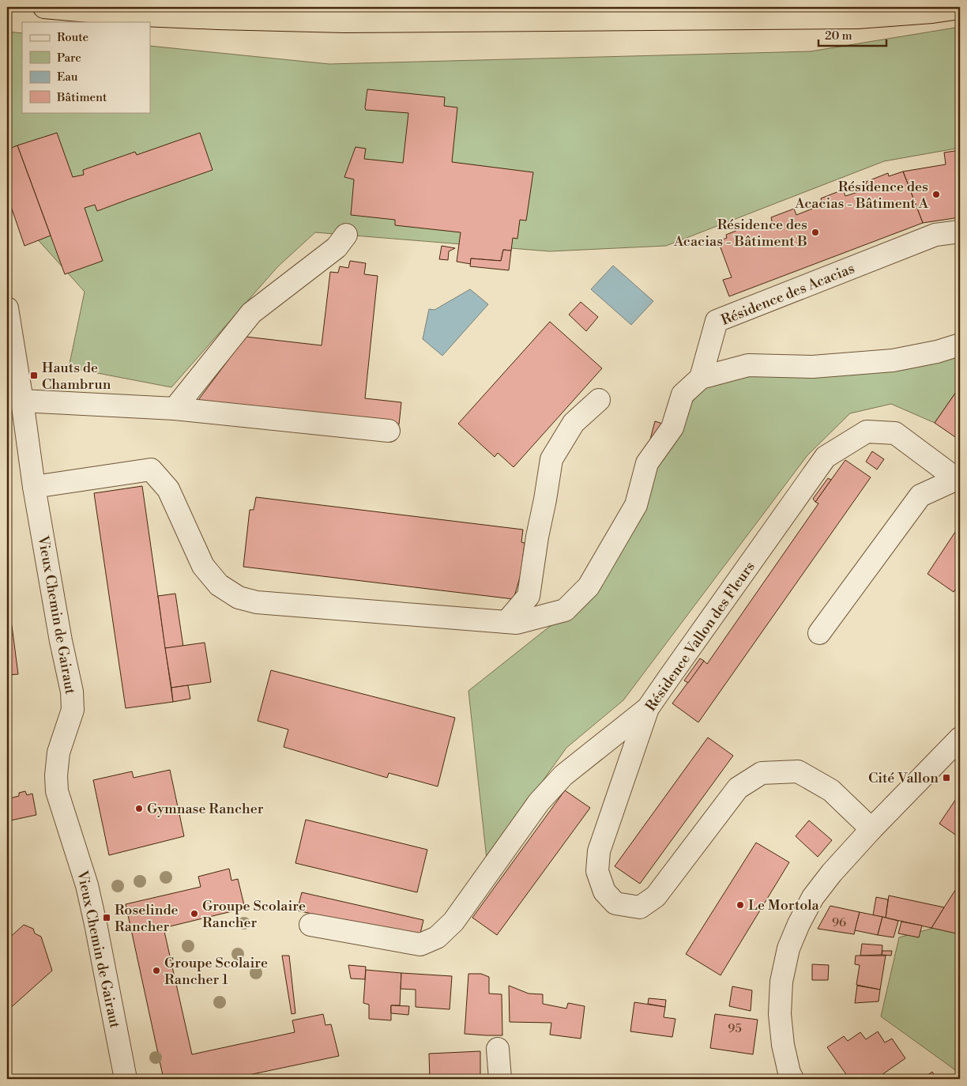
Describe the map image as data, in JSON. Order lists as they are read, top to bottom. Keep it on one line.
{"streets":{"street":["Résidence des Acacias","Vieux Chemin de Gairaut","Résidence Vallon des Fleurs"]},"places":{"other":["Résidence des Acacias - Bâtiment A","Résidence des Acacias - Bâtiment B","Gymnase Rancher","Le Mortola","Groupe Scolaire Rancher","Groupe Scolaire Rancher 1"],"transit":["Hauts de Chambrun","Cité Vallon","Roselinde Rancher"]},"house_numbers":["96","95"],"legend":["Route","Parc","Eau","Bâtiment"],"scale_bar":"20 m"}
